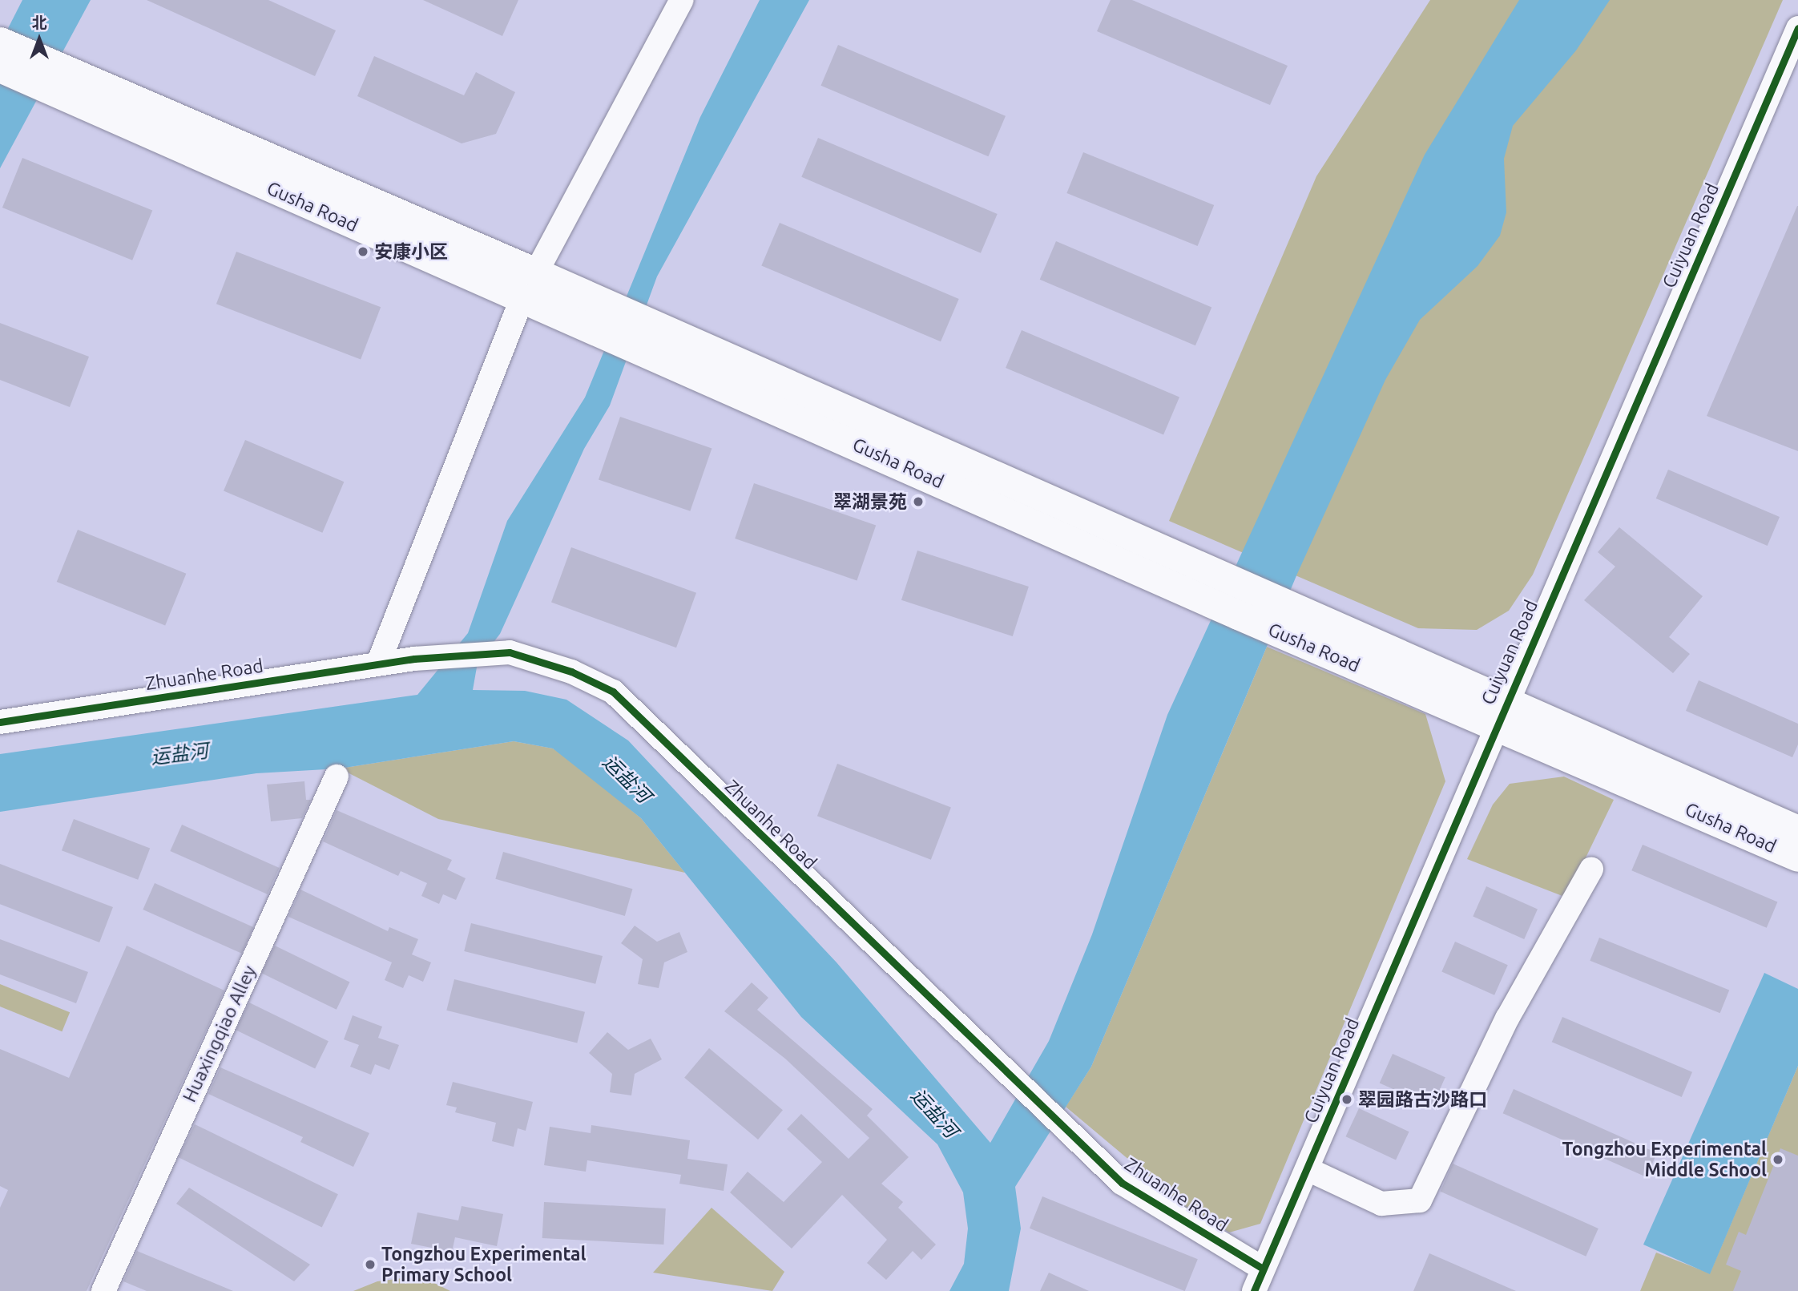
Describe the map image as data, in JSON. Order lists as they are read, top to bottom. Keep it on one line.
{"streets":{"main road":["Gusha Road"],"street":["Cuiyuan Road","Zhuanhe Road","Huaxingqiao Alley"]},"crossings":[["Gusha Road","Cuiyuan Road"],["Cuiyuan Road","Zhuanhe Road"]],"water":["运盐河"],"places":["安康小区","翠湖景苑","翠园路古沙路口","Tongzhou Experimental Middle School","Tongzhou Experimental Primary School"],"north":"top"}
